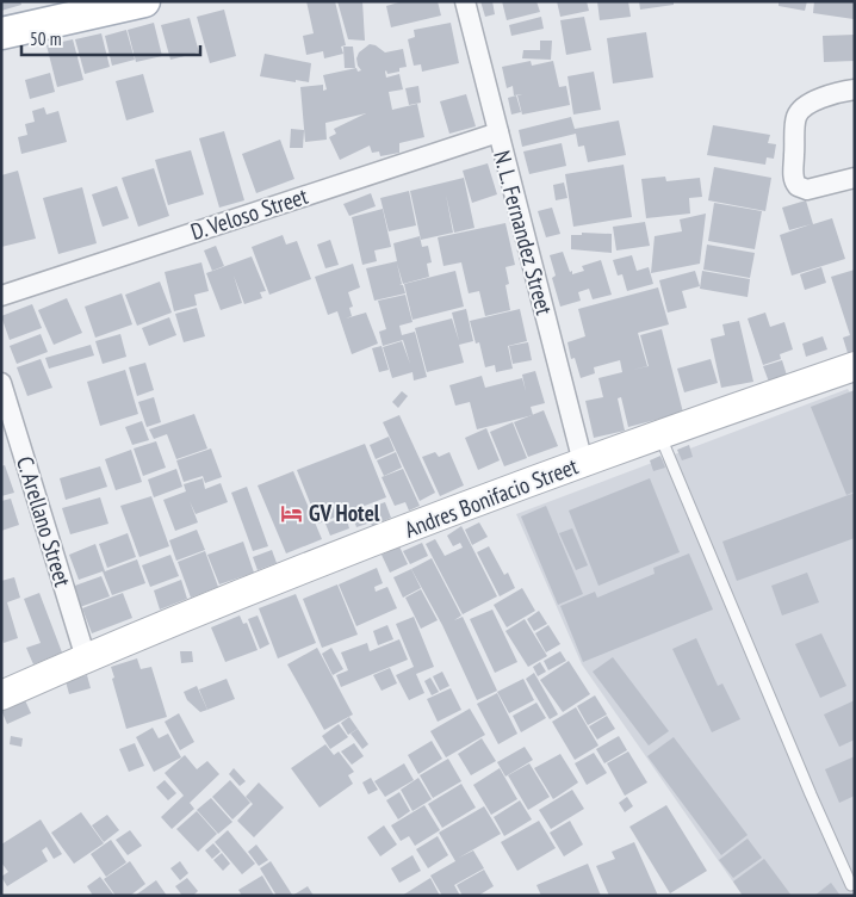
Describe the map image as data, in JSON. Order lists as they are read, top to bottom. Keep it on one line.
{"streets":{"street":["D. Veloso Street","N. L. Fernandez Street","Andres Bonifacio Street","C. Arellano Street"]},"crossings":[["D. Veloso Street","N. L. Fernandez Street"],["N. L. Fernandez Street","Andres Bonifacio Street"],["Andres Bonifacio Street","C. Arellano Street"]],"places":{"hotel":["GV Hotel"]},"scale_bar":"50 m"}
